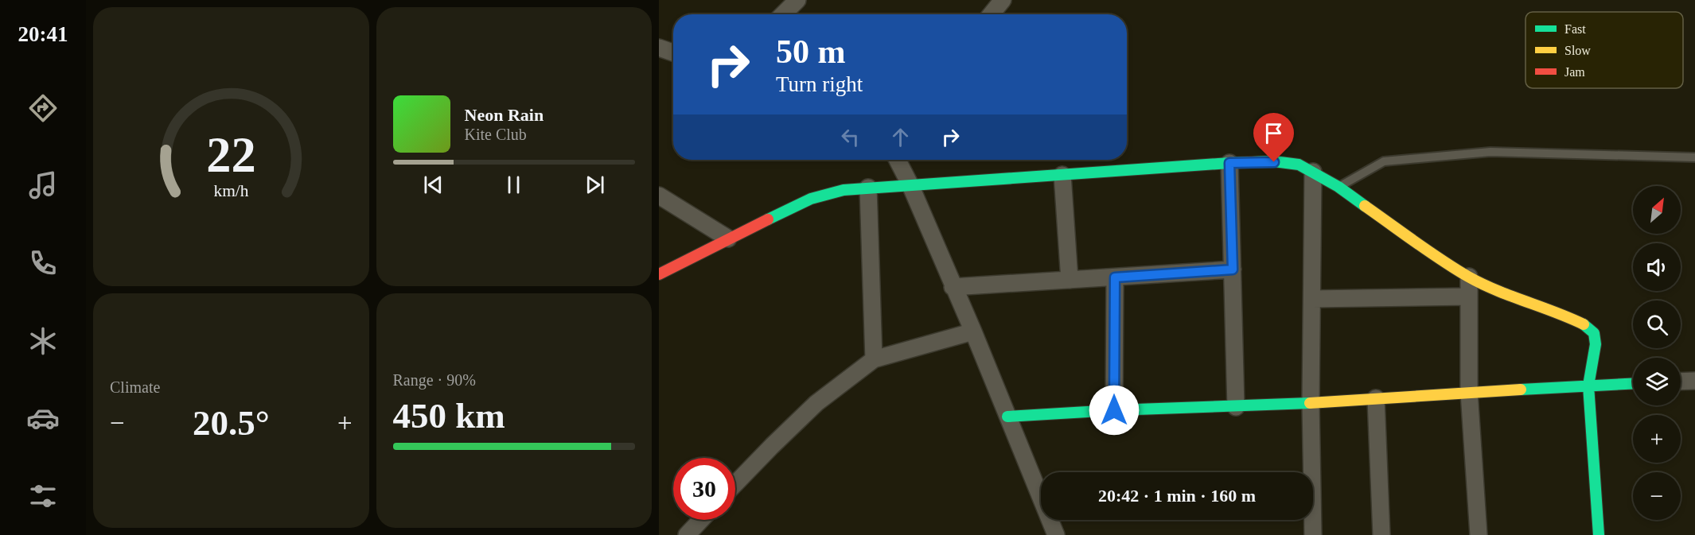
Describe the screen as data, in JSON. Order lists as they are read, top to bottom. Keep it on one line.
{"legend":["Fast","Slow","Jam"],"north":"top right","page":{"tabs":"20:41","turn":["50 m","Turn right"],"song":["Neon Rain","Kite Club"],"map_buttons":["+","−"],"tile":["Climate",["Range · 90%","450 km"]],"heat":["−","20.5°","+"],"limit":"30","trip":"20:42 · 1 min · 160 m","gauge":["22","km/h"]}}
